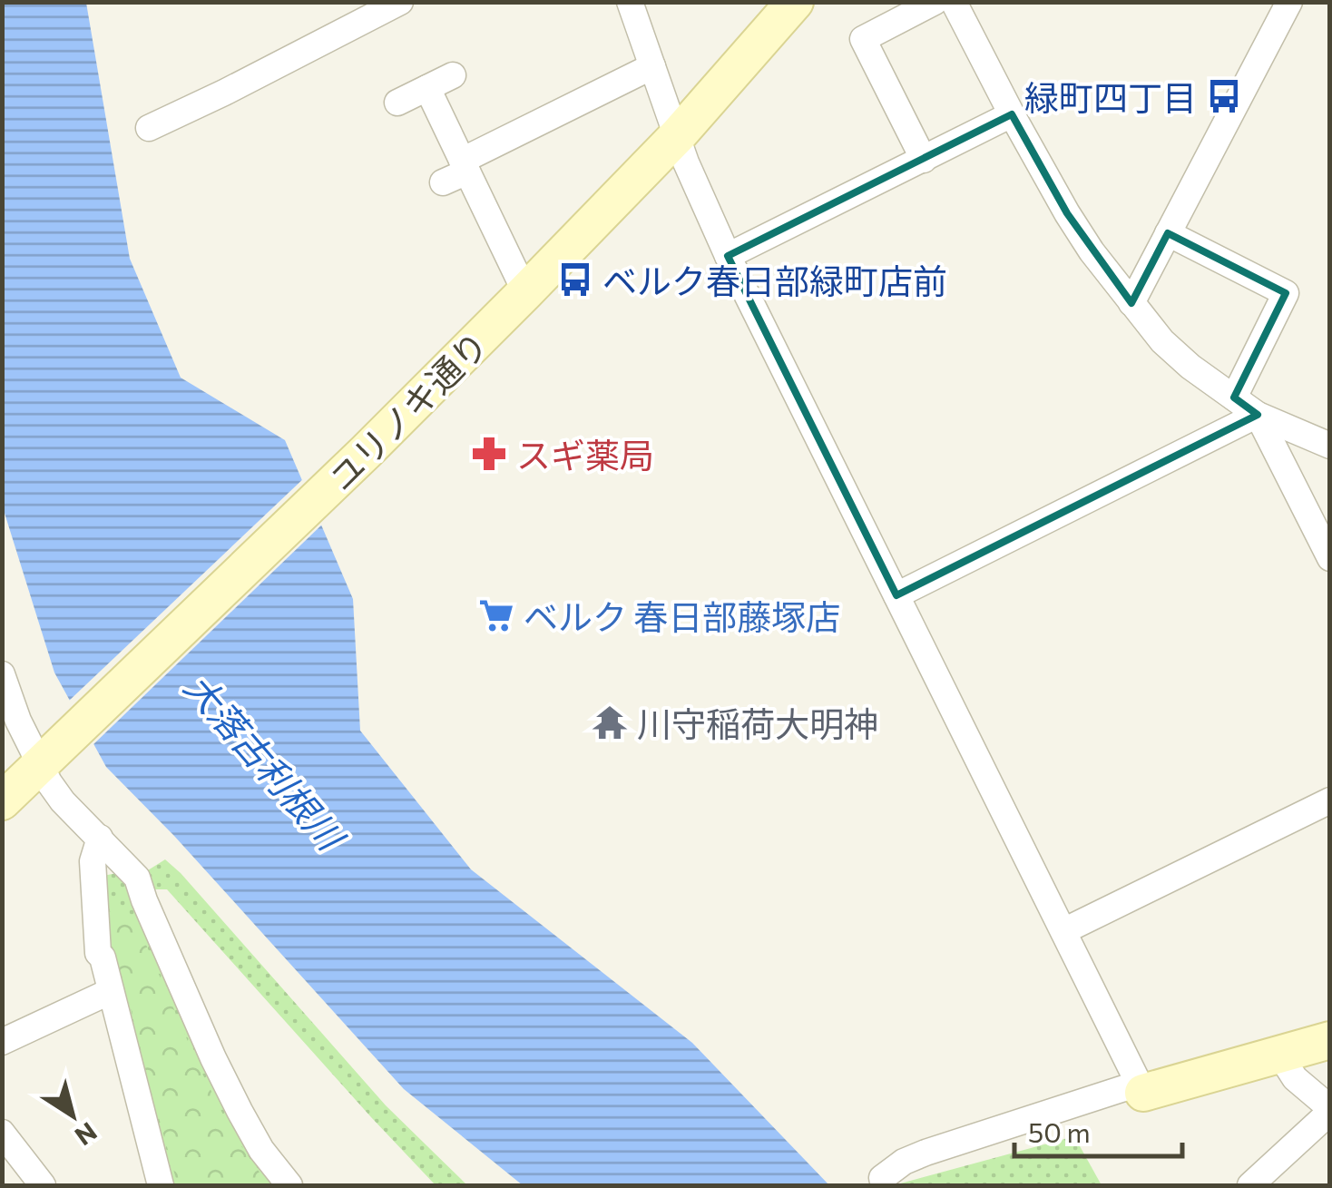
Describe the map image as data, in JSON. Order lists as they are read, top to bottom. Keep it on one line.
{"streets":{"street":["ユリノキ通り"]},"water":["大落古利根川"],"places":{"bus stop":["緑町四丁目","ベルク春日部緑町店前"],"pharmacy":["スギ薬局"],"supermarket":["ベルク 春日部藤塚店"],"temple":["川守稲荷大明神"]},"scale_bar":"50 m","north":"bottom right"}
